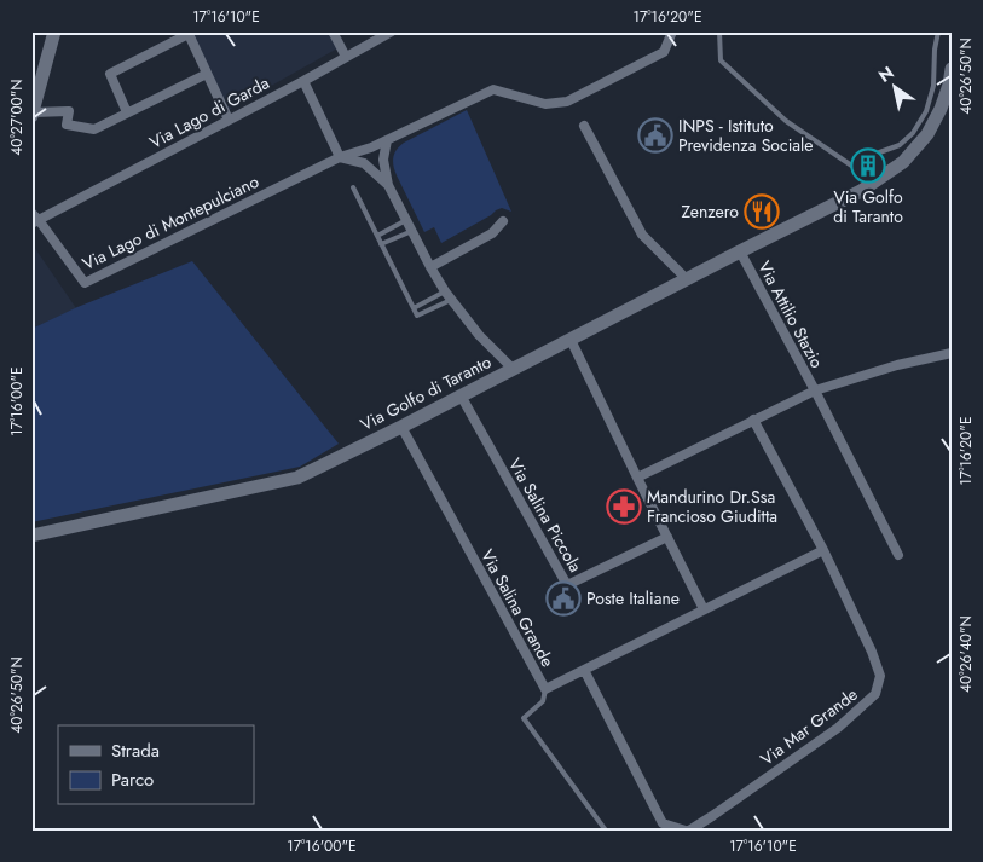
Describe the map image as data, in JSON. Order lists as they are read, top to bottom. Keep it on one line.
{"streets":{"street":["Via Lago di Garda","Via Lago di Montepulciano","Via Attilio Stazio","Via Golfo di Taranto","Via Salina Piccola","Via Salina Grande","Via Mar Grande"]},"crossings":[["Via Lago di Garda","Via Lago di Montepulciano"],["Via Attilio Stazio","Via Golfo di Taranto"],["Via Golfo di Taranto","Via Salina Piccola"],["Via Golfo di Taranto","Via Salina Grande"],["Via Salina Grande","Via Mar Grande"]],"places":{"public building":["INPS - Istituto Previdenza Sociale","Poste Italiane"],"building":["Via Golfo di Taranto"],"restaurant":["Zenzero"],"pharmacy":["Mandurino Dr.Ssa Francioso Giuditta"]},"legend":["Strada","Parco"],"north":"top left","coordinates":["17°16'10\"E","17°16'20\"E","40°26'50\"N","40°27'00\"N","17°16'00\"E","40°26'40\"N"]}
